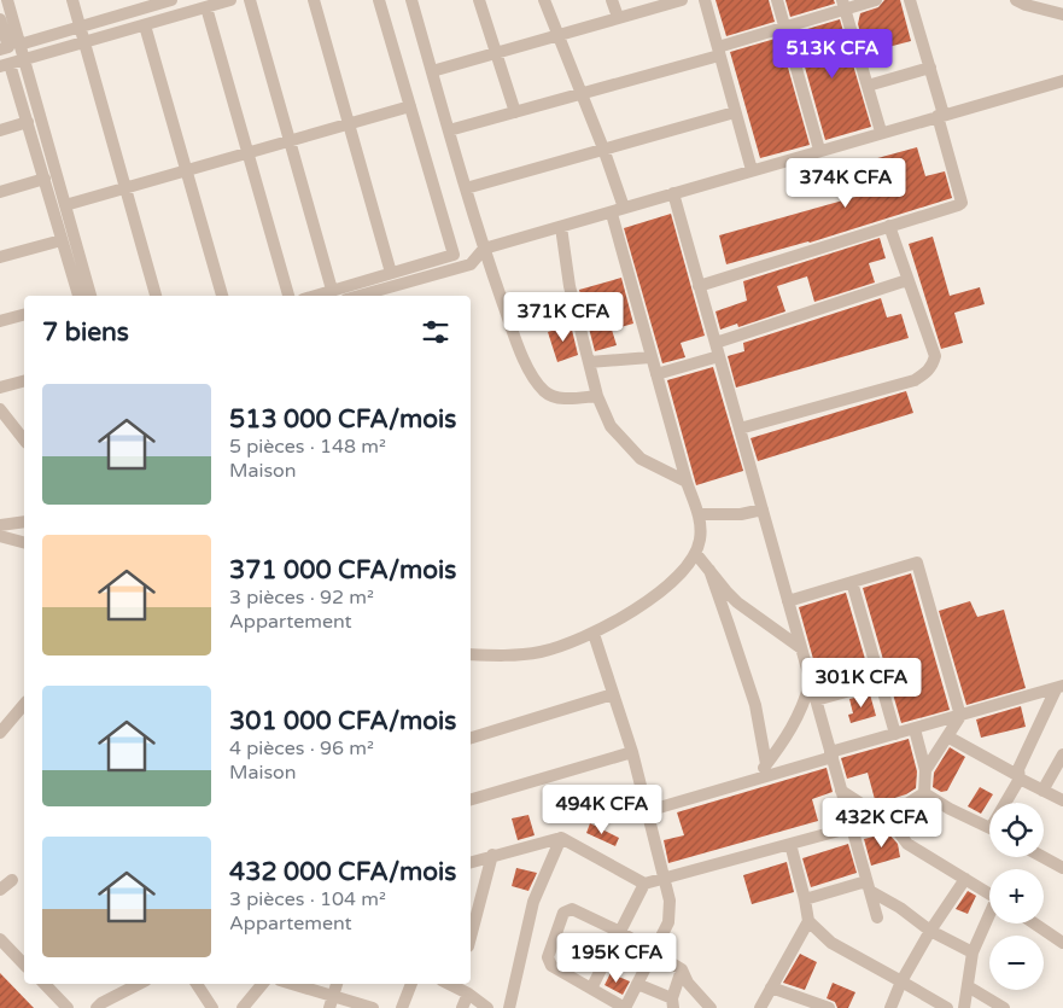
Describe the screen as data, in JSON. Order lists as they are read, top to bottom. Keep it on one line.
{"page":{"price":["513K CFA","374K CFA","371K CFA","301K CFA","494K CFA","432K CFA","195K CFA"],"heading":"7 biens","list":[{"name":"513 000 CFA/mois","note":"5 pièces · 148 m² · Maison"},{"name":"371 000 CFA/mois","note":"3 pièces · 92 m² · Appartement"},{"name":"301 000 CFA/mois","note":"4 pièces · 96 m² · Maison"},{"name":"432 000 CFA/mois","note":"3 pièces · 104 m² · Appartement"}],"map_buttons":["+","−"]}}
